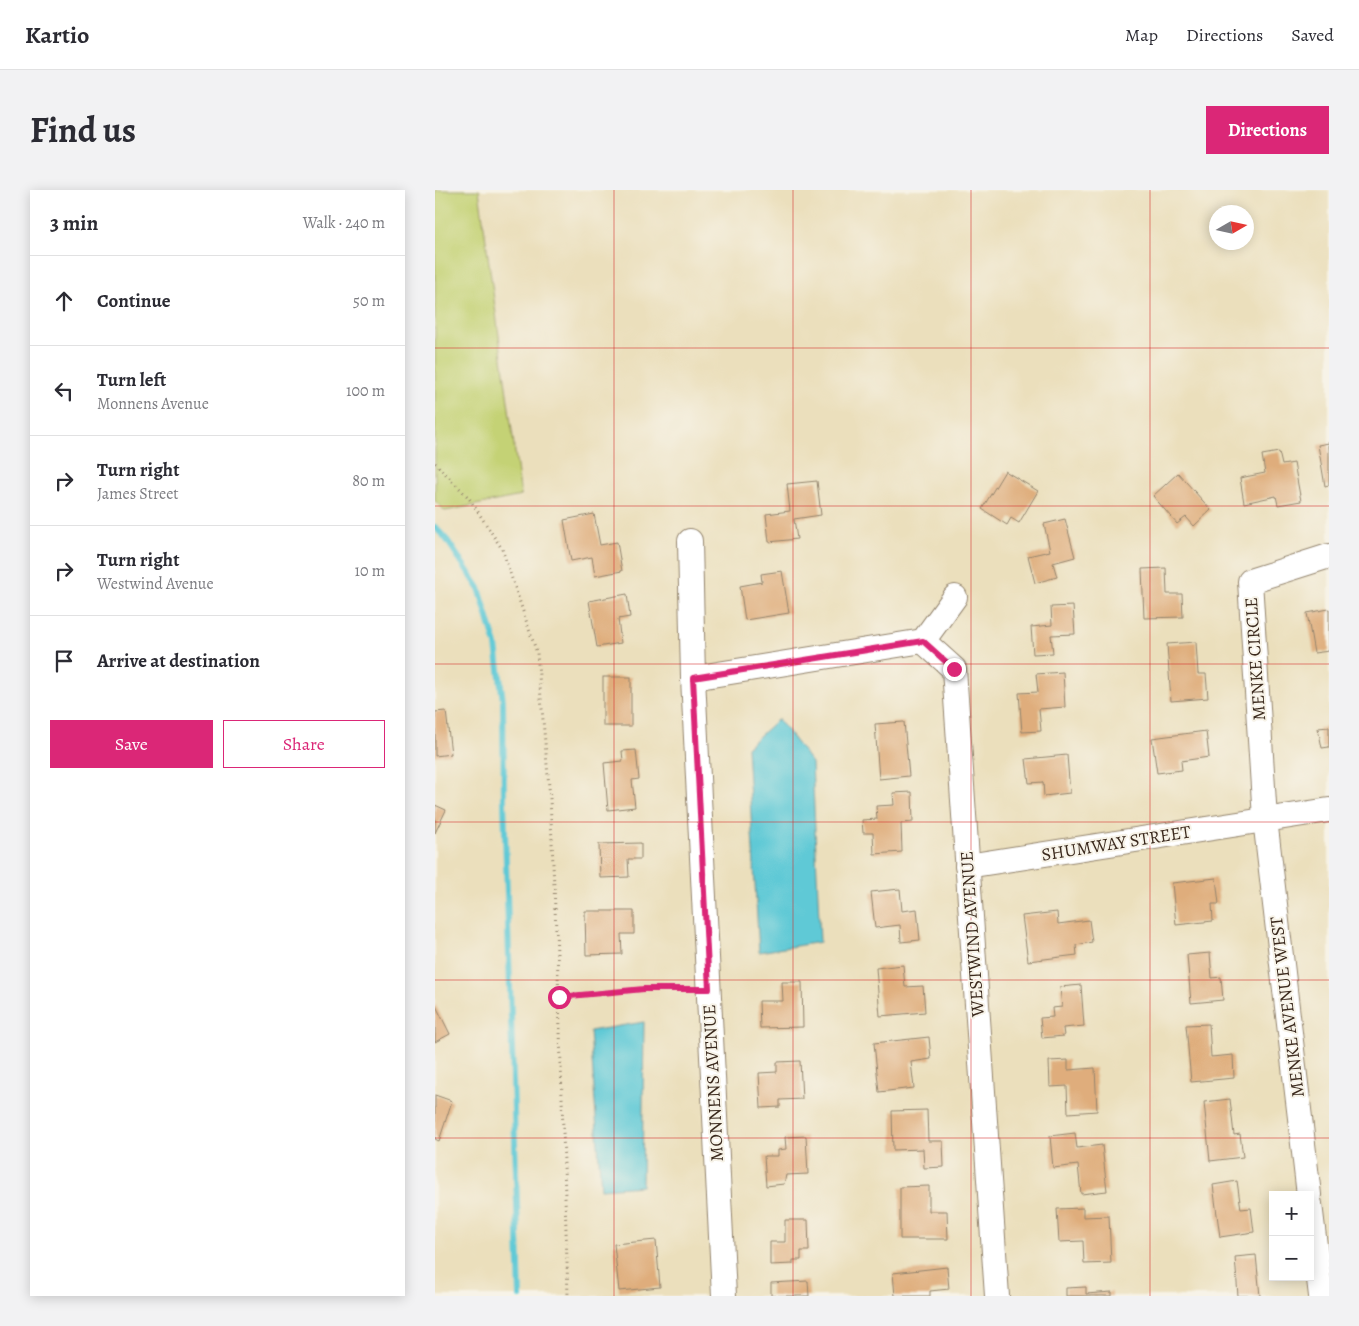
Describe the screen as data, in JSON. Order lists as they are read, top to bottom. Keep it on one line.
{"streets":{"street":["MENKE CIRCLE","SHUMWAY STREET","WESTWIND AVENUE","MENKE AVENUE WEST","MONNENS AVENUE"]},"crossings":[["MENKE CIRCLE","SHUMWAY STREET"],["MENKE CIRCLE","MENKE AVENUE WEST"],["SHUMWAY STREET","WESTWIND AVENUE"],["SHUMWAY STREET","MENKE AVENUE WEST"]],"north":"right","page":{"header":"Kartio","nav":["Map","Directions","Saved"],"title":"Find us","buttons":["Directions",["Save","Share"]],"heading":["3 min","Walk · 240 m"],"list":[["Continue","50 m"],["Turn left","Monnens Avenue","100 m"],["Turn right","James Street","80 m"],["Turn right","Westwind Avenue","10 m"],"Arrive at destination"],"map_buttons":["+","−"]}}
